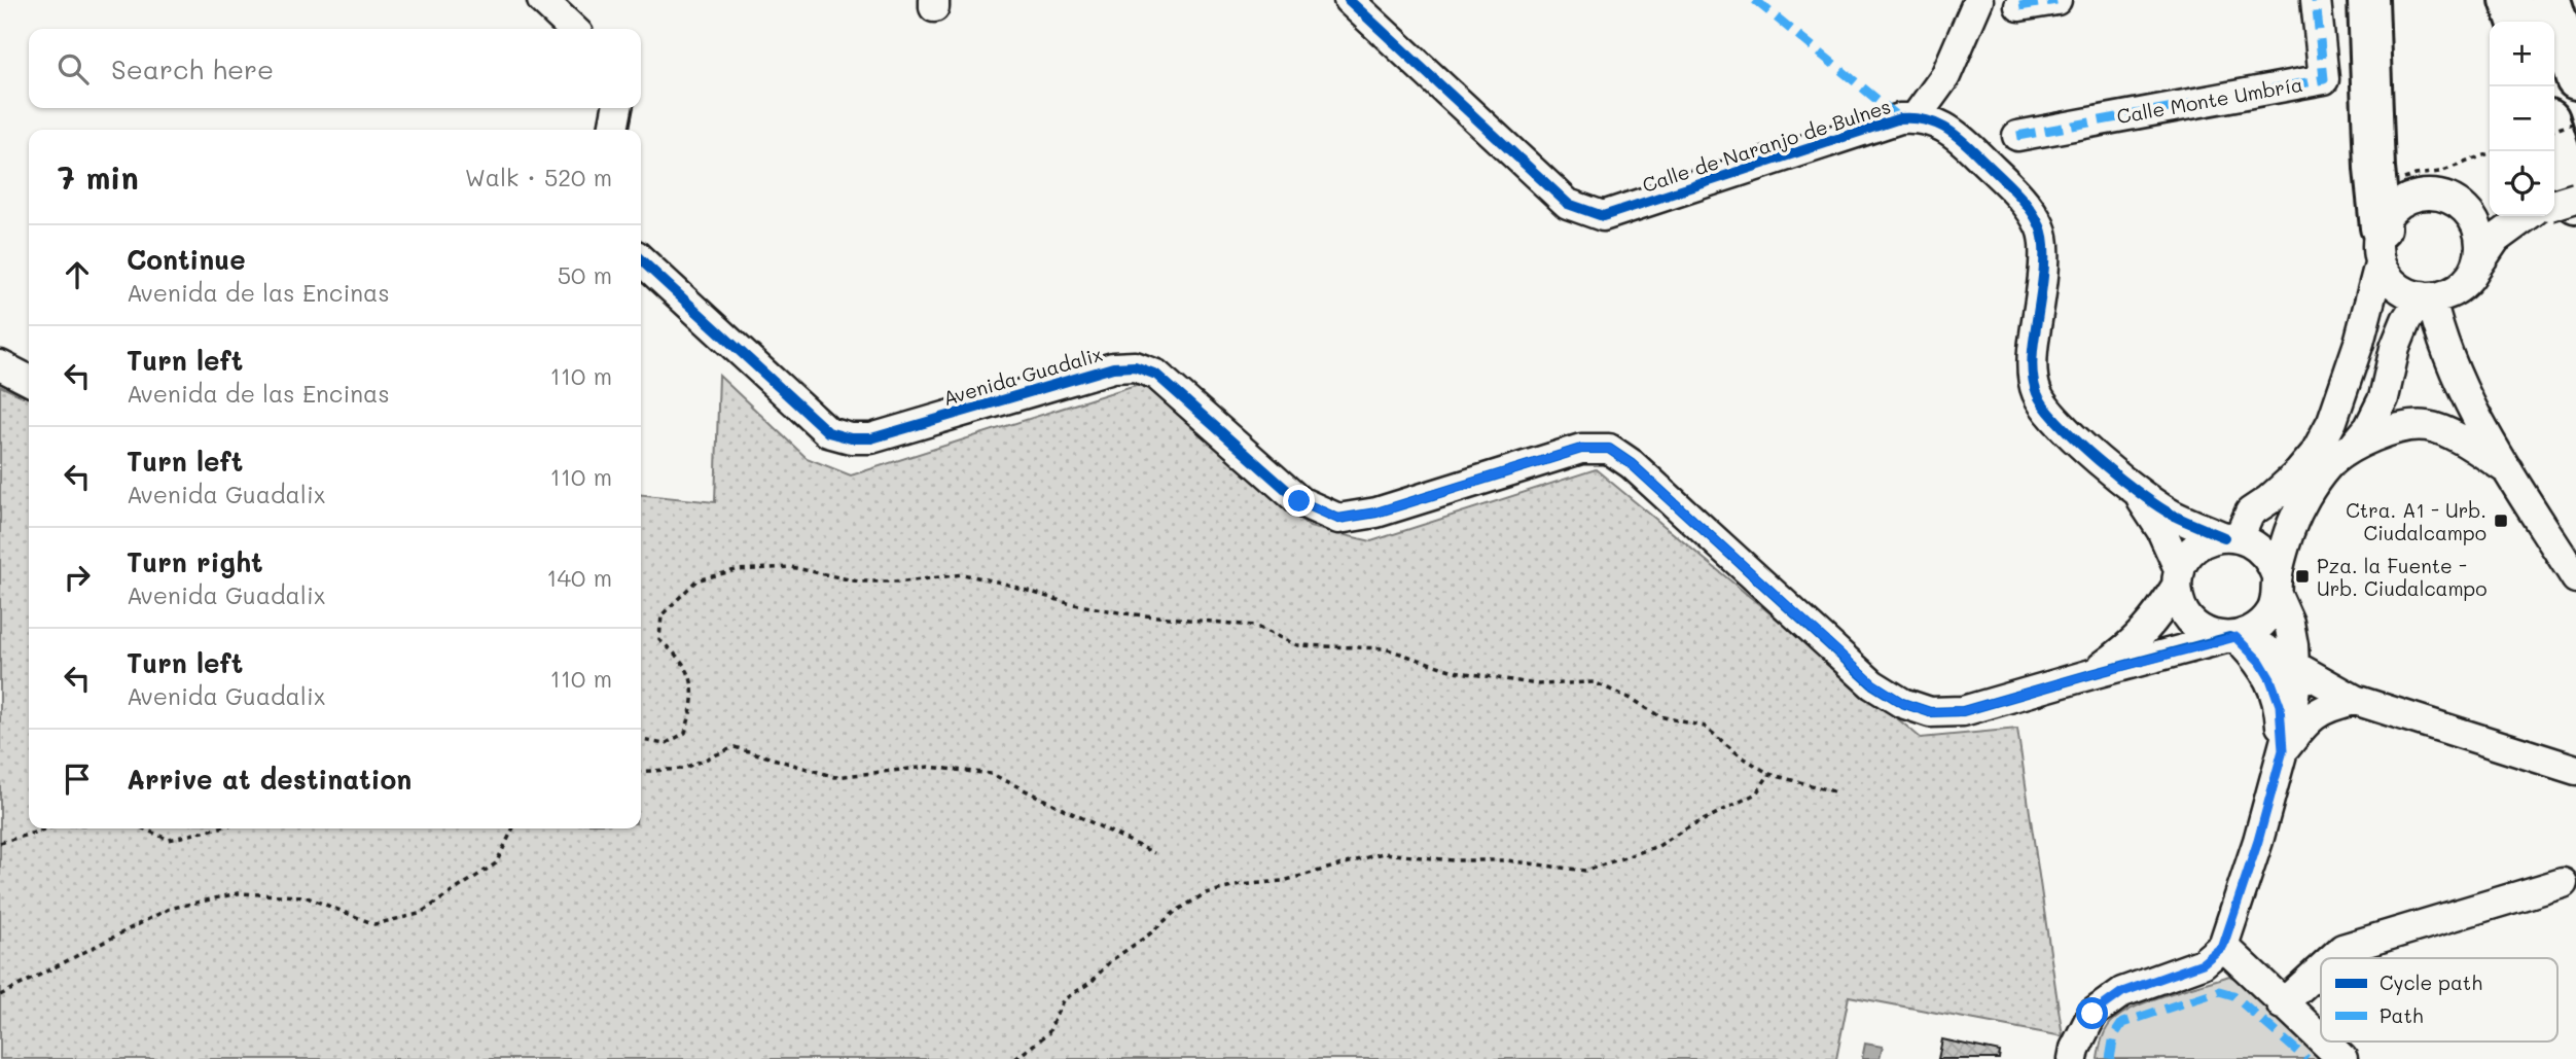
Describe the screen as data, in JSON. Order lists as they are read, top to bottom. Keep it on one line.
{"streets":{"street":["Calle Monte Umbría","Calle de Naranjo de Bulnes","Avenida Guadalix"]},"crossings":[["Calle de Naranjo de Bulnes","Avenida Guadalix"]],"places":{"transit":["Ctra. A1 - Urb. Ciudalcampo","Pza. la Fuente - Urb. Ciudalcampo"]},"legend":["Cycle path","Path"],"page":{"map_buttons":["+","−"],"search":"Search here","heading":["7 min","Walk · 520 m"],"list":[["Continue","Avenida de las Encinas","50 m"],["Turn left","Avenida de las Encinas","110 m"],["Turn left","Avenida Guadalix","110 m"],["Turn right","Avenida Guadalix","140 m"],["Turn left","Avenida Guadalix","110 m"],"Arrive at destination"]}}
